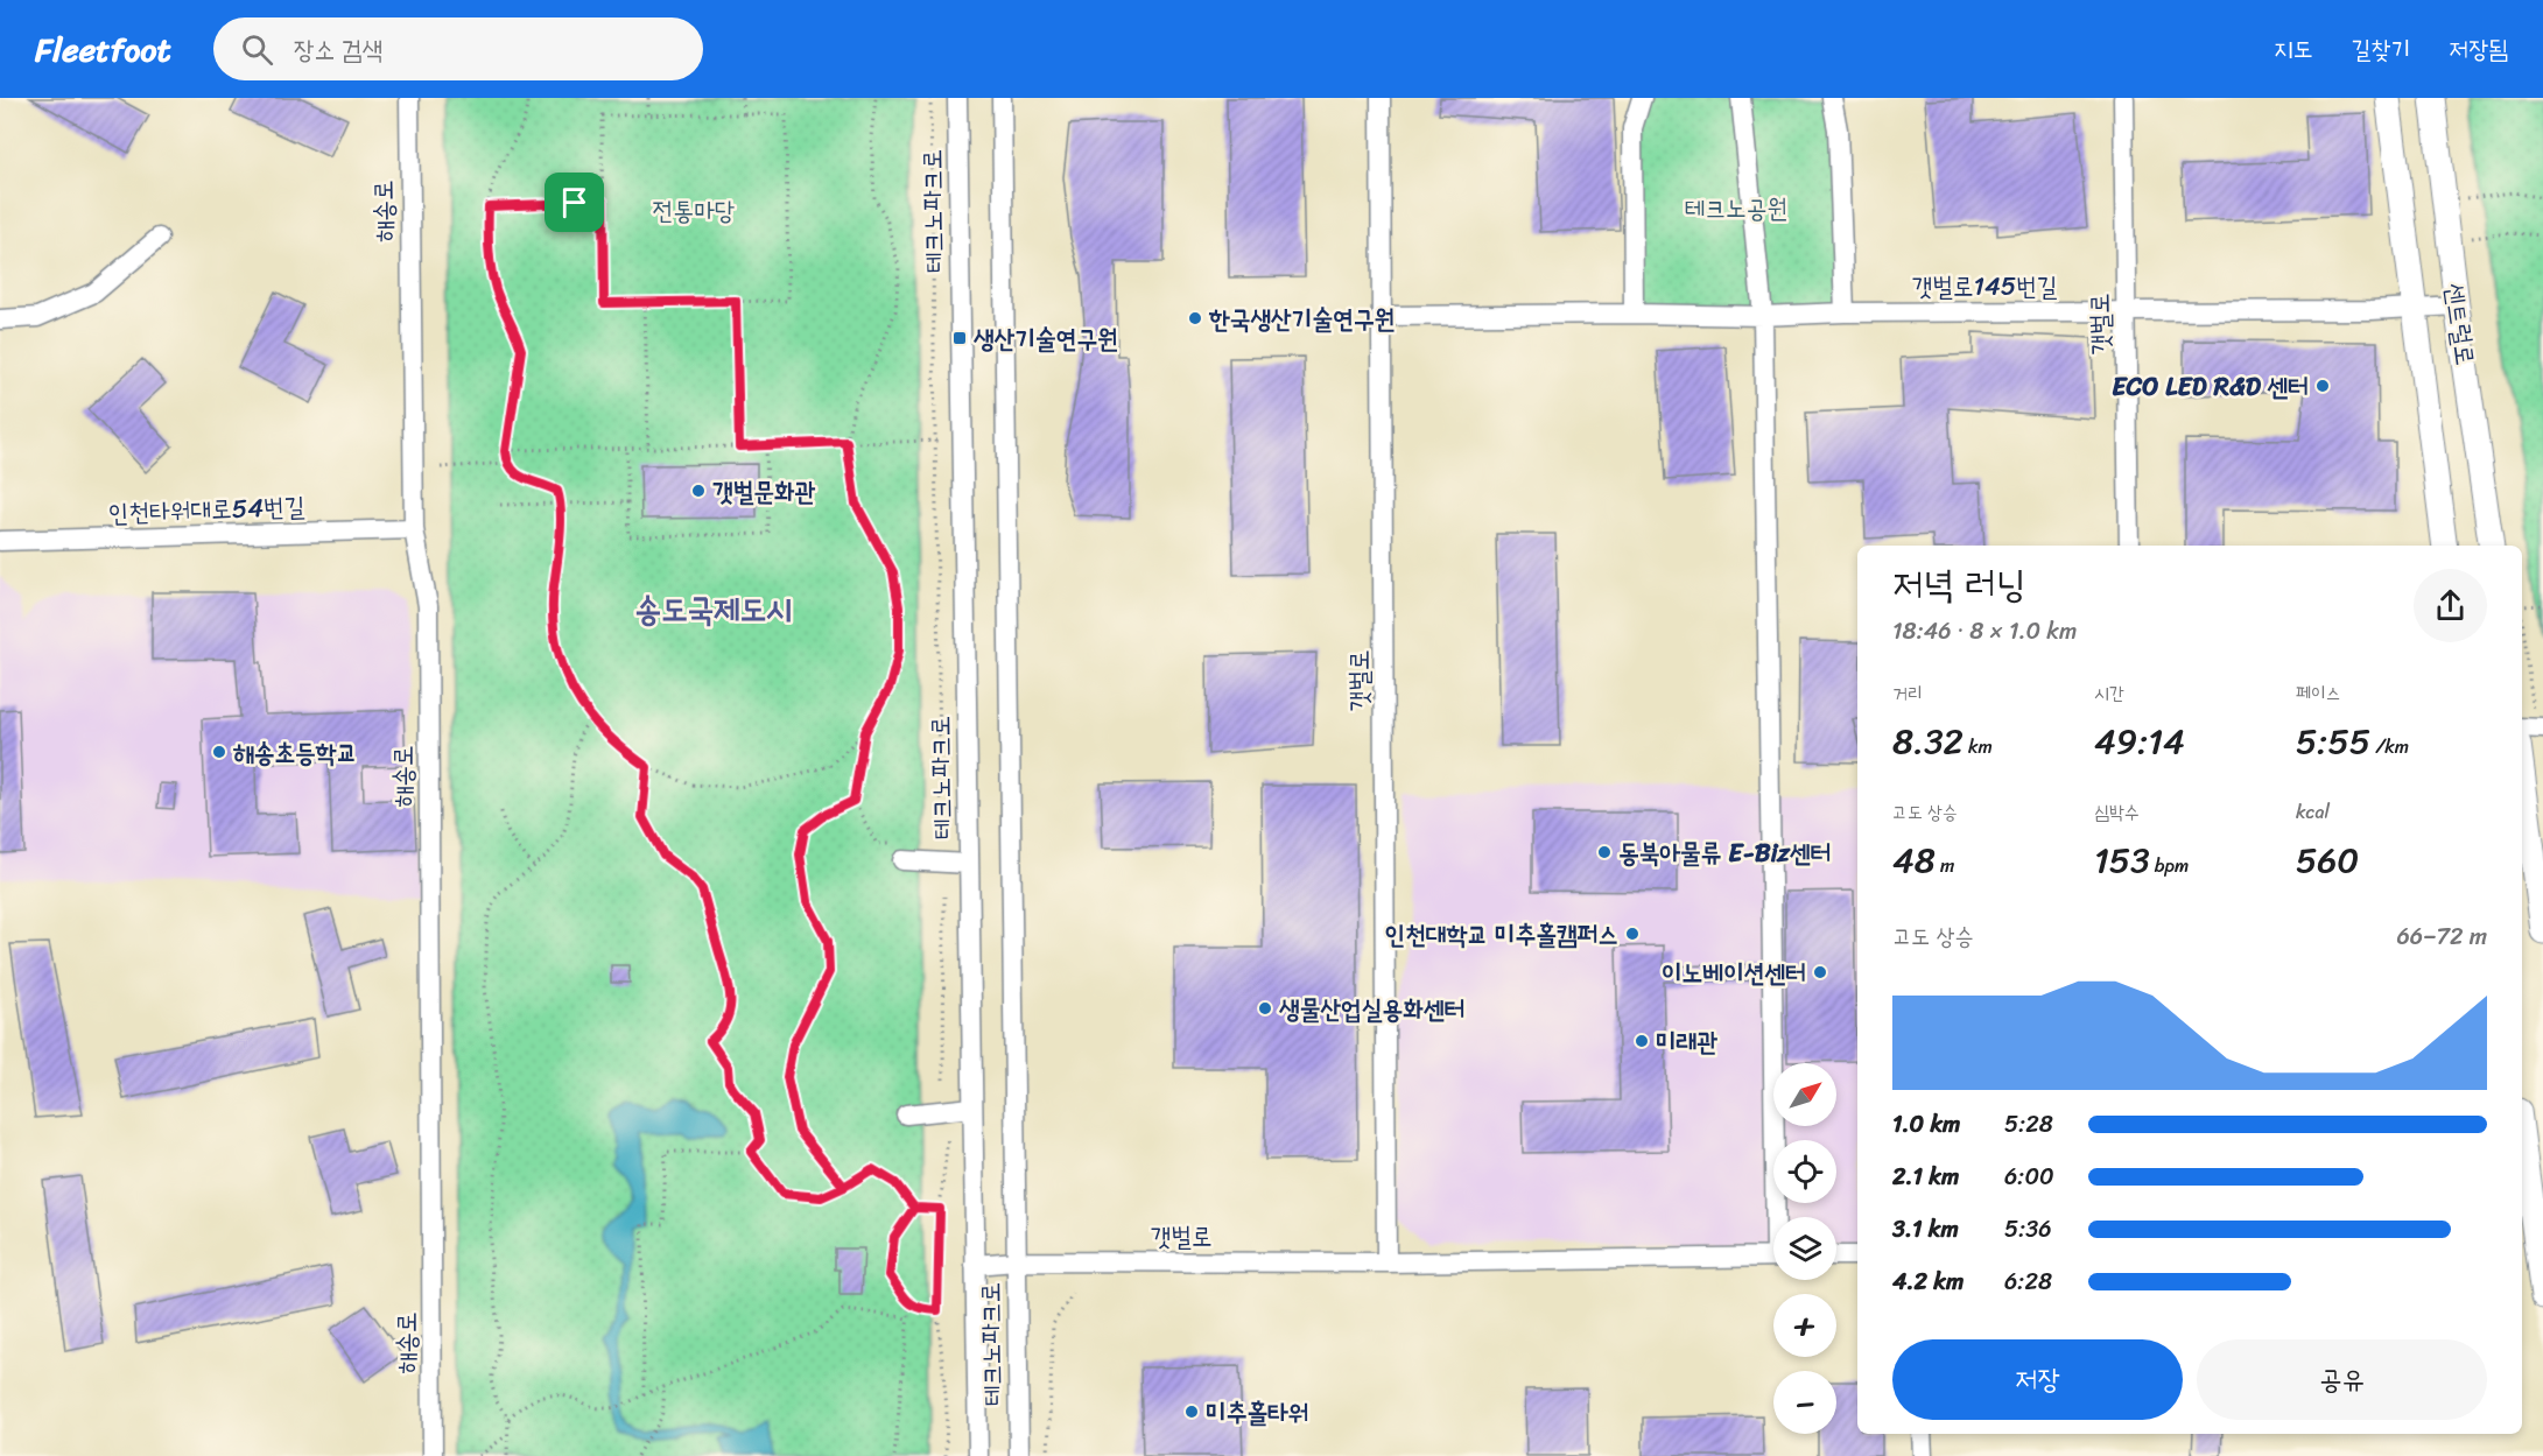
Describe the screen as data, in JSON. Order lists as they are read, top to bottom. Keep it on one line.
{"streets":{"main road":["센트럴로"],"street":["해송로","테크노파크로","갯벌로145번길","갯벌로","인천타워대로54번길"]},"crossings":[["해송로","인천타워대로54번길"],["테크노파크로","갯벌로"],["갯벌로145번길","갯벌로"],["갯벌로145번길","센트럴로"]],"districts":["송도국제도시"],"parks":["테크노공원","전통마당"],"places":{"other":["한국생산기술연구원","ECO LED R&D 센터","갯벌문화관","해송초등학교","동북아물류 E-Biz센터","인천대학교 미추홀캠퍼스","이노베이션센터","생물산업실용화센터","미래관","미추홀타워"],"transit":["생산기술연구원"]},"north":"top right","page":{"header":"Fleetfoot","search":"장소 검색","nav":["지도","길찾기","저장됨"],"heading":["저녁 러닝","18:46 · 8 × 1.0 km"],"stats":[["거리","8.32 km"],["시간","49:14"],["페이스","5:55 /km"],["고도 상승","48 m"],["심박수","153 bpm"],["kcal","560"]],"chart":["고도 상승","66–72 m"],"map_buttons":["+","−"],"list":[{"name":"1.0 km","note":"5:28"},{"name":"2.1 km","note":"6:00"},{"name":"3.1 km","note":"5:36"},{"name":"4.2 km","note":"6:28"}],"buttons":["저장","공유"]}}
